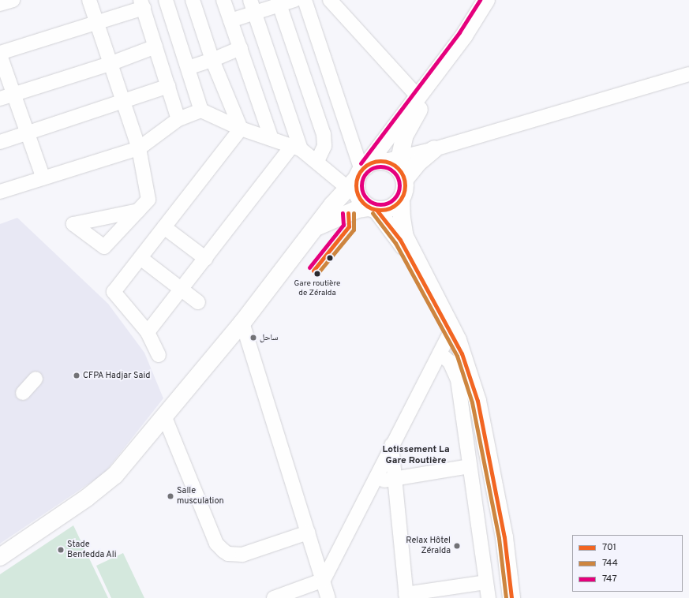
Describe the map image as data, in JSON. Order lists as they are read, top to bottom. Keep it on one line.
{"districts":["Lotissement La Gare Routière"],"places":["Gare routière de Zéralda","ساحل","CFPA Hadjar Said","Salle musculation","Relax Hôtel Zéralda","Stade Benfedda Ali"],"lines":["transit line 747","transit line 701","transit line 744"],"legend":["701","744","747"]}
